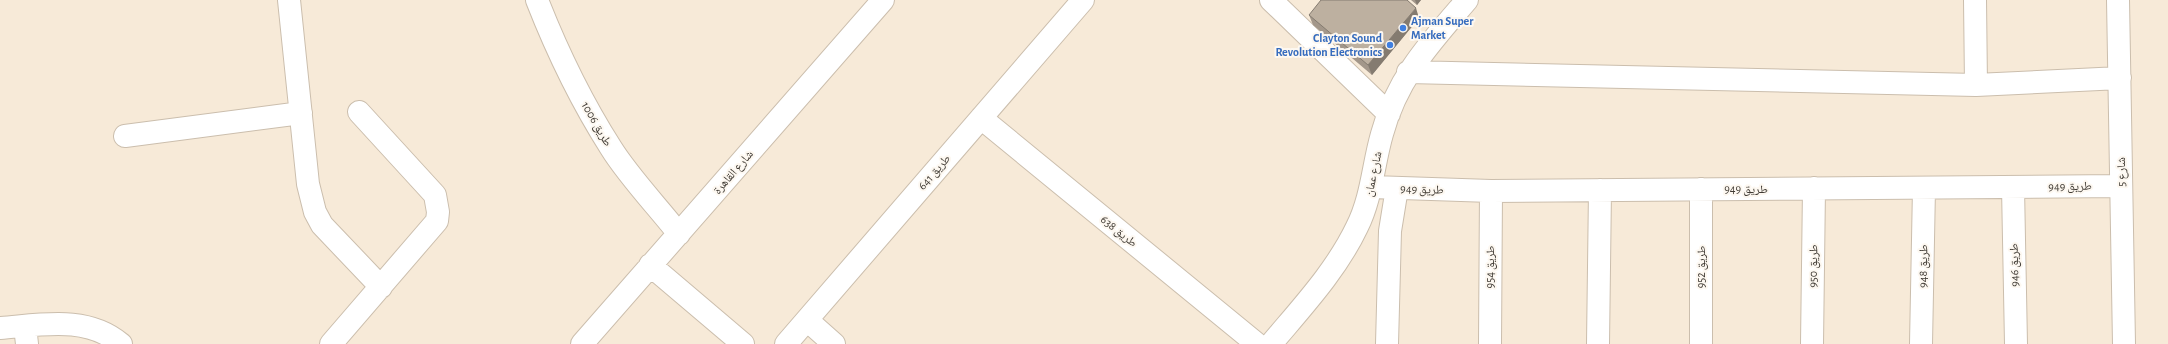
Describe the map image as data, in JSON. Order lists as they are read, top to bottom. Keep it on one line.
{"streets":{"street":["طريق 1006","شارع القاهرة","طريق 641","شارع 5","شارع عمان","طريق 949","طريق 638","طريق 946","طريق 950","طريق 948","طريق 954","طريق 952"]},"crossings":[["طريق 1006","شارع القاهرة"],["طريق 641","طريق 638"],["شارع 5","طريق 949"],["شارع عمان","طريق 949"],["طريق 949","طريق 946"],["طريق 949","طريق 950"],["طريق 949","طريق 948"],["طريق 949","طريق 954"],["طريق 949","طريق 952"]],"places":["Ajman Super Market","Clayton Sound Revolution Electronics"]}
